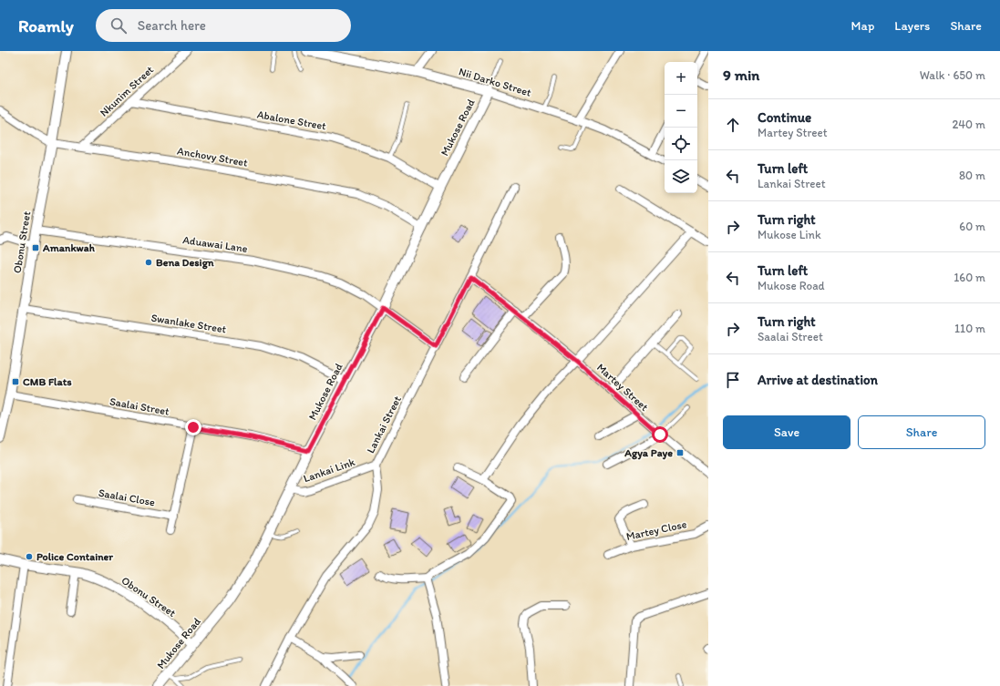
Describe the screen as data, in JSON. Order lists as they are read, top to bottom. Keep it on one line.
{"streets":{"street":["Nii Darko Street","Nkunim Street","Abalone Street","Mukose Road","Anchovy Street","Obonu Street","Aduawai Lane","Swanlake Street","Martey Street","Saalai Street","Lankai Street","Lankai Link","Saalai Close","Martey Close"]},"crossings":[["Nii Darko Street","Mukose Road"],["Nkunim Street","Abalone Street"],["Nkunim Street","Anchovy Street"],["Abalone Street","Mukose Road"],["Mukose Road","Anchovy Street"],["Mukose Road","Obonu Street"],["Mukose Road","Aduawai Lane"],["Mukose Road","Swanlake Street"],["Mukose Road","Saalai Street"],["Mukose Road","Lankai Link"],["Anchovy Street","Obonu Street"],["Obonu Street","Aduawai Lane"],["Obonu Street","Swanlake Street"],["Obonu Street","Saalai Street"],["Aduawai Lane","Lankai Street"],["Martey Street","Lankai Street"],["Lankai Street","Lankai Link"]],"places":{"transit":["Amankwah","CMB Flats","Agya Paye"],"other":["Bena Design","Police Container"]},"page":{"header":"Roamly","search":"Search here","nav":["Map","Layers","Share"],"heading":["9 min","Walk · 650 m"],"map_buttons":["+","−"],"list":[["Continue","Martey Street","240 m"],["Turn left","Lankai Street","80 m"],["Turn right","Mukose Link","60 m"],["Turn left","Mukose Road","160 m"],["Turn right","Saalai Street","110 m"],"Arrive at destination"],"buttons":["Save","Share"]}}
